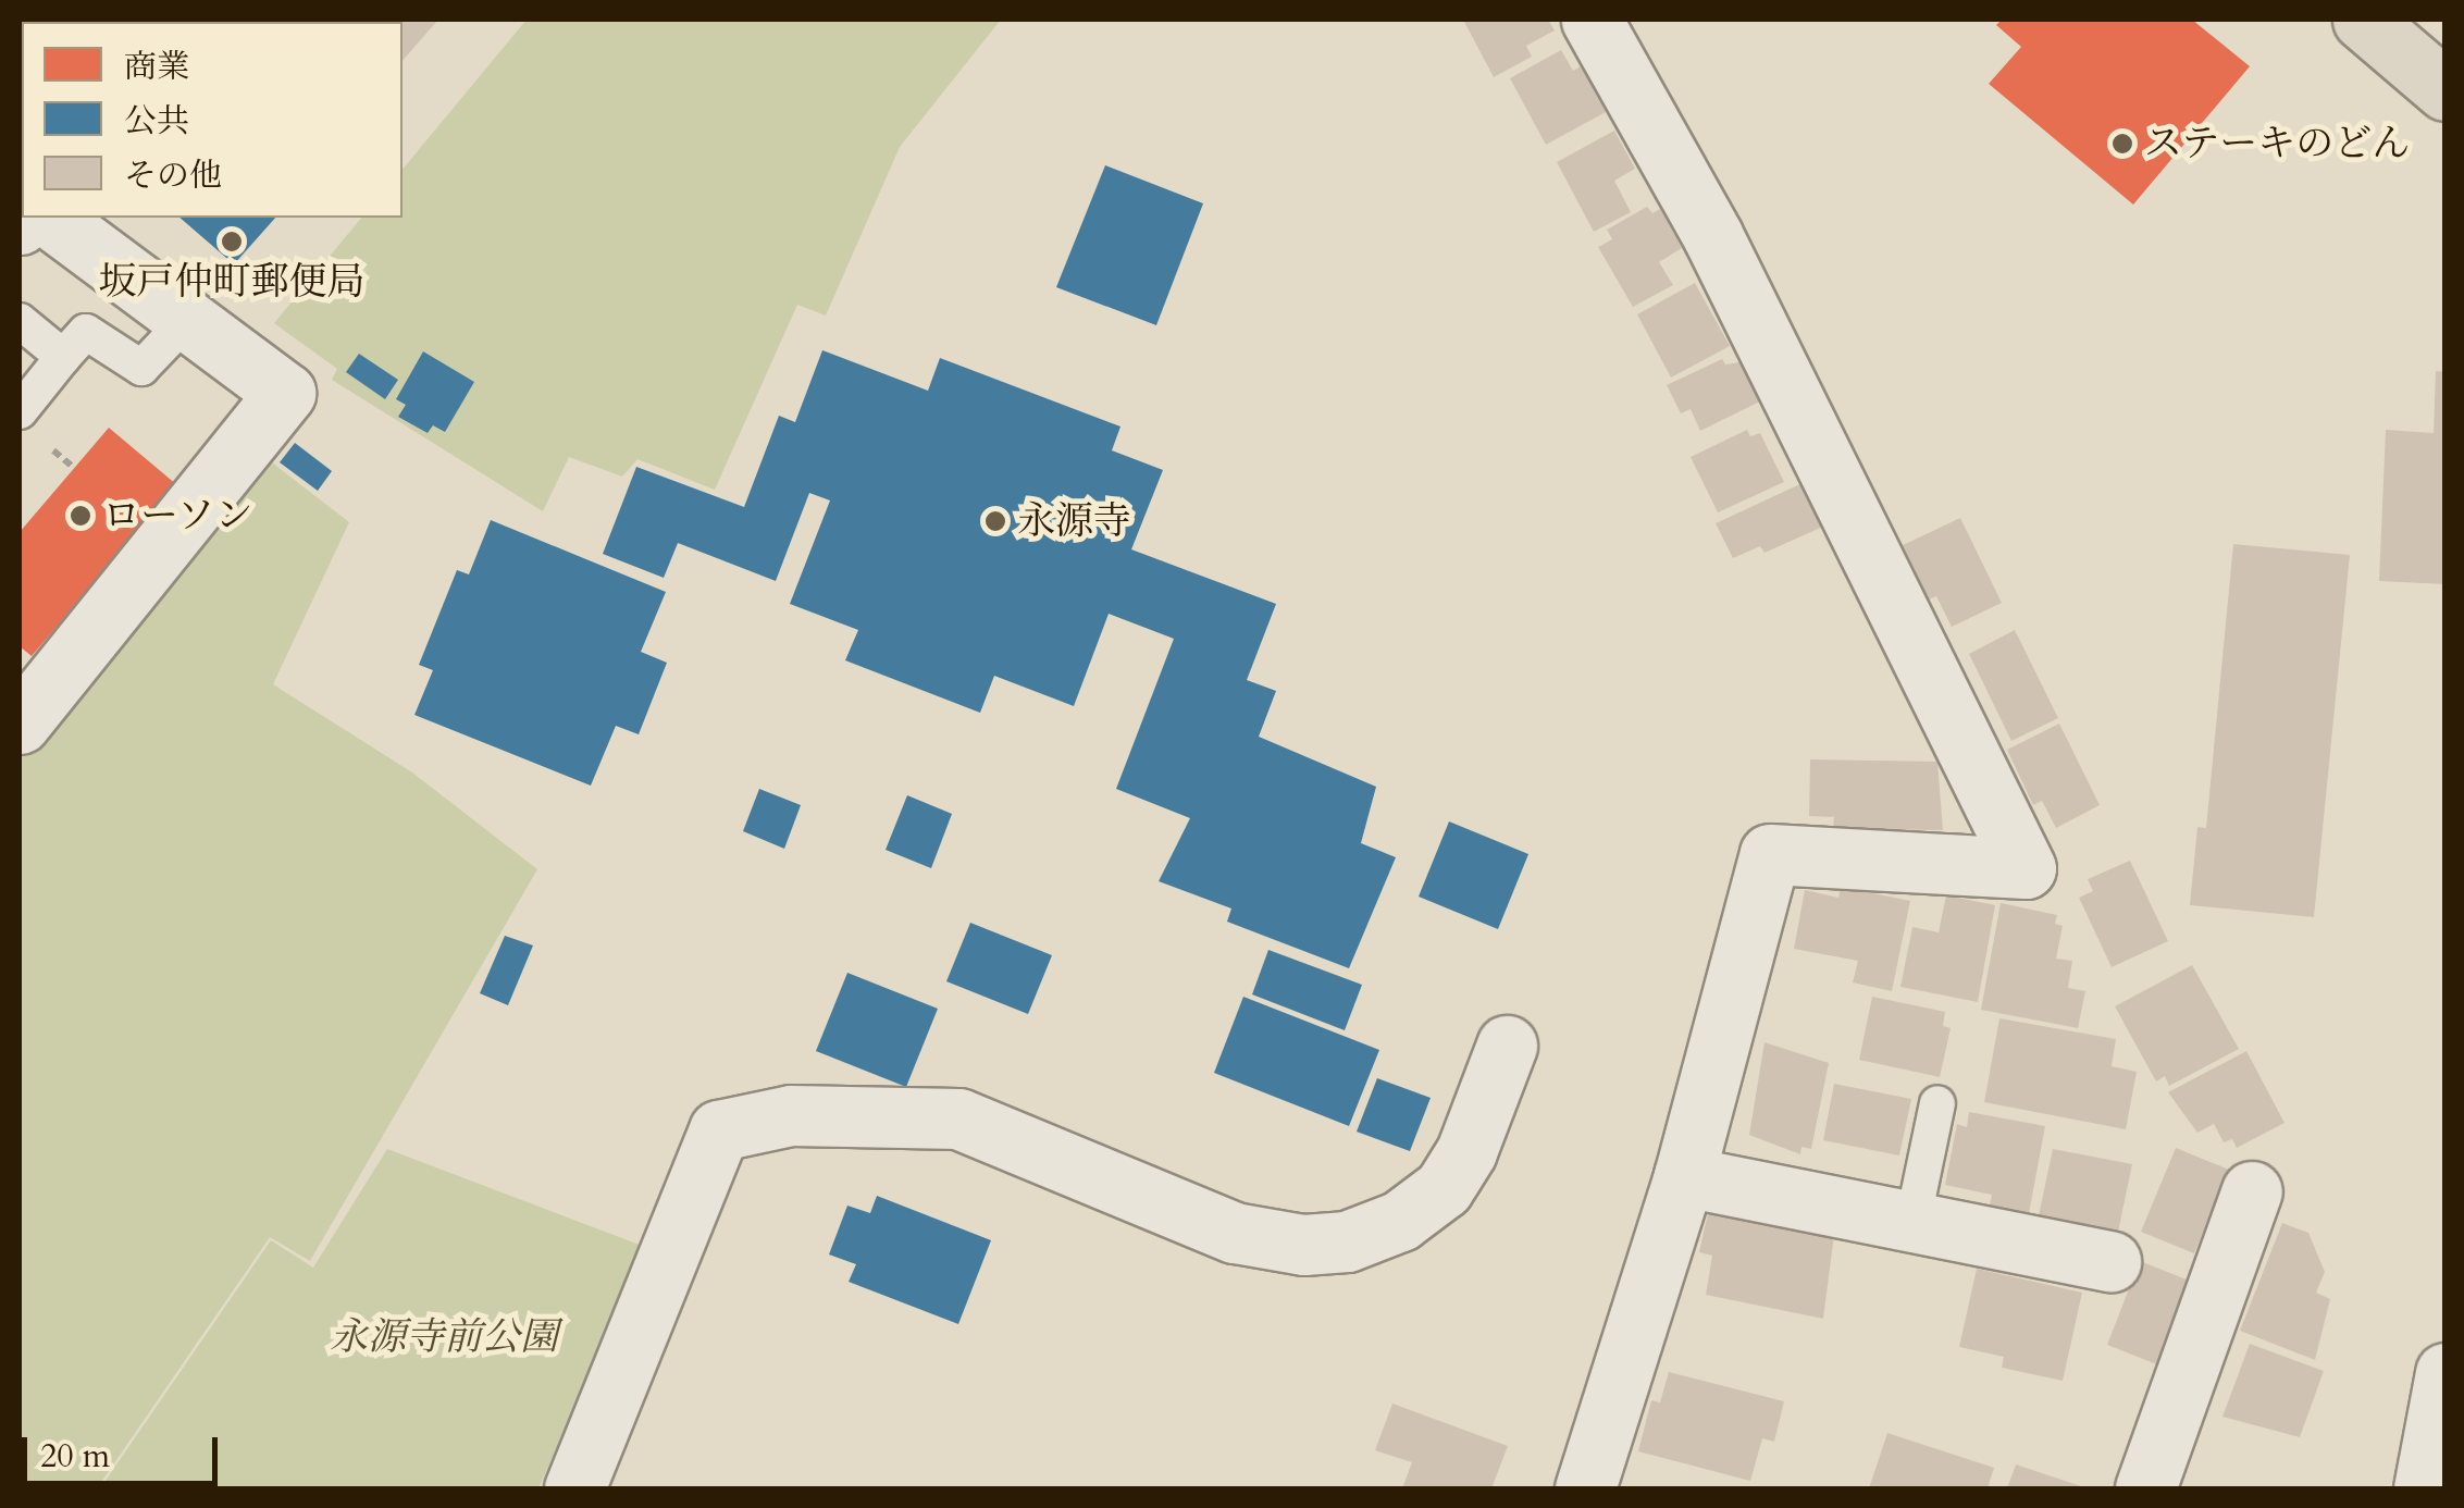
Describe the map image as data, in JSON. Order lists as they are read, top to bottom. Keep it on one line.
{"parks":["永源寺前公園"],"places":["ステーキのどん","坂戸仲町郵便局","ローソン","永源寺"],"legend":["商業","公共","その他"],"scale_bar":"20 m"}
